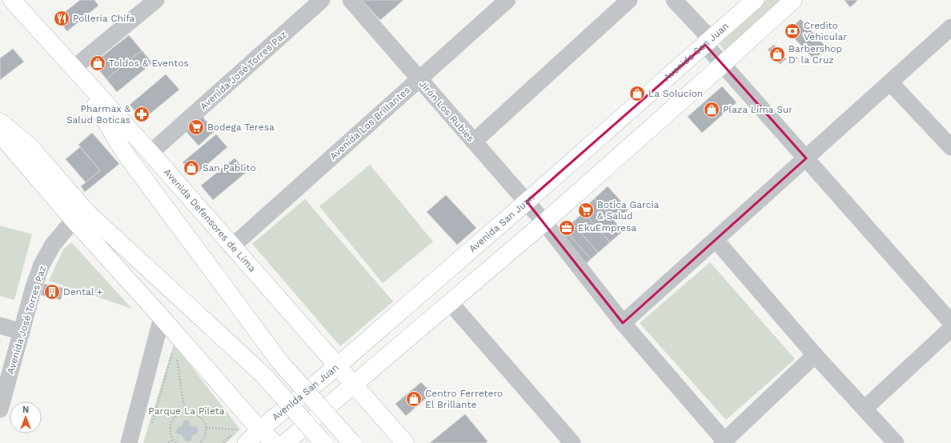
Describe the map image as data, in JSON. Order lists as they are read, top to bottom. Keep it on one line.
{"streets":{"main road":["Avenida San Juan","Avenida Defensores de Lima"],"street":["Avenida José Torres Paz","Jirón Los Rubíes","Avenida Los Brillantes"]},"crossings":[["Avenida San Juan","Jirón Los Rubíes"],["Avenida San Juan","Avenida Defensores de Lima"],["Avenida José Torres Paz","Avenida Defensores de Lima"],["Jirón Los Rubíes","Avenida Los Brillantes"],["Avenida Los Brillantes","Avenida Defensores de Lima"]],"parks":["Parque La Pileta"],"places":{"restaurant":["Polleria Chifa"],"bank":["Credito Vehicular"],"shop":["Barbershop D' la Cruz","Toldos & Eventos","La Solucion","Plaza Lima Sur","San Pablito","Centro Ferretero El Brillante"],"pharmacy":["Pharmax & Salud Boticas"],"supermarket":["Bodega Teresa","Botica Garcia & Salud"],"office":["EkuEmpresa"],"building":["Dental +"]},"north":"top"}
